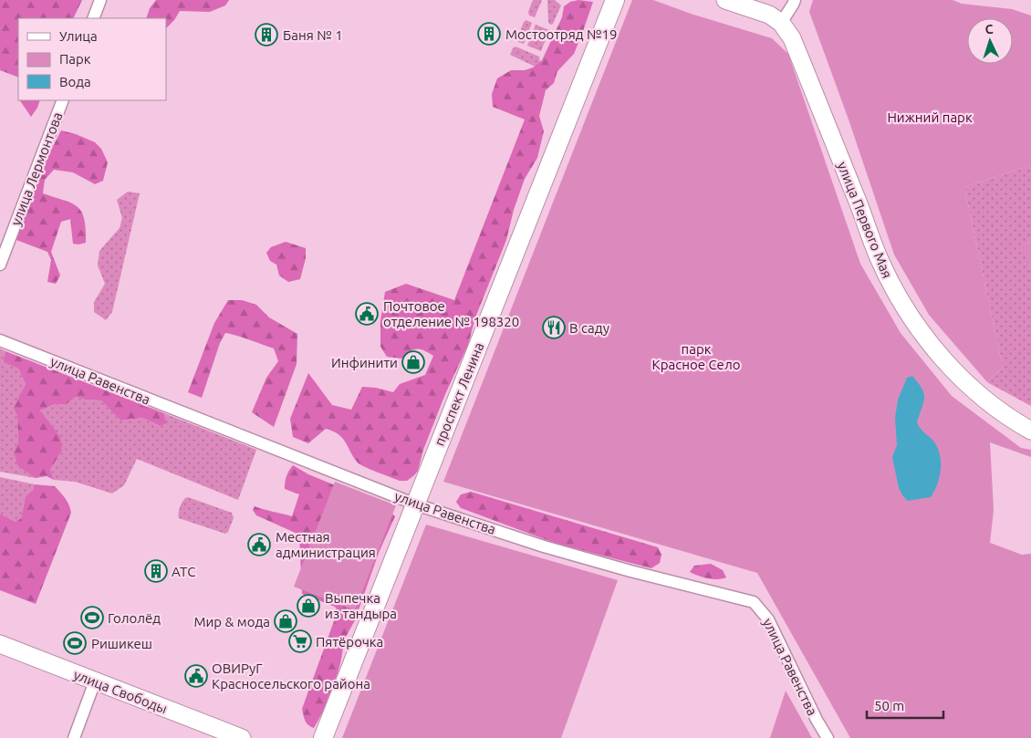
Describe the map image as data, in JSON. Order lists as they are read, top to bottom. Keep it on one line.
{"streets":{"main road":["улица Первого Мая","проспект Ленина","улица Свободы"],"street":["улица Лермонтова","улица Равенства"]},"crossings":[["улица Равенства","проспект Ленина"]],"parks":["Нижний парк","парк Красное Село"],"places":{"building":["Мостоотряд №19","Баня № 1","АТС"],"public building":["Почтовое отделение № 198320","Местная администрация","ОВИРуГ Красносельского района"],"restaurant":["В саду"],"shop":["Инфинити","Выпечка из тандыра","Мир & мода"],"sports":["Гололёд","Ришикеш"],"supermarket":["Пятёрочка"]},"legend":["Улица","Парк","Вода"],"scale_bar":"50 m","north":"top"}
